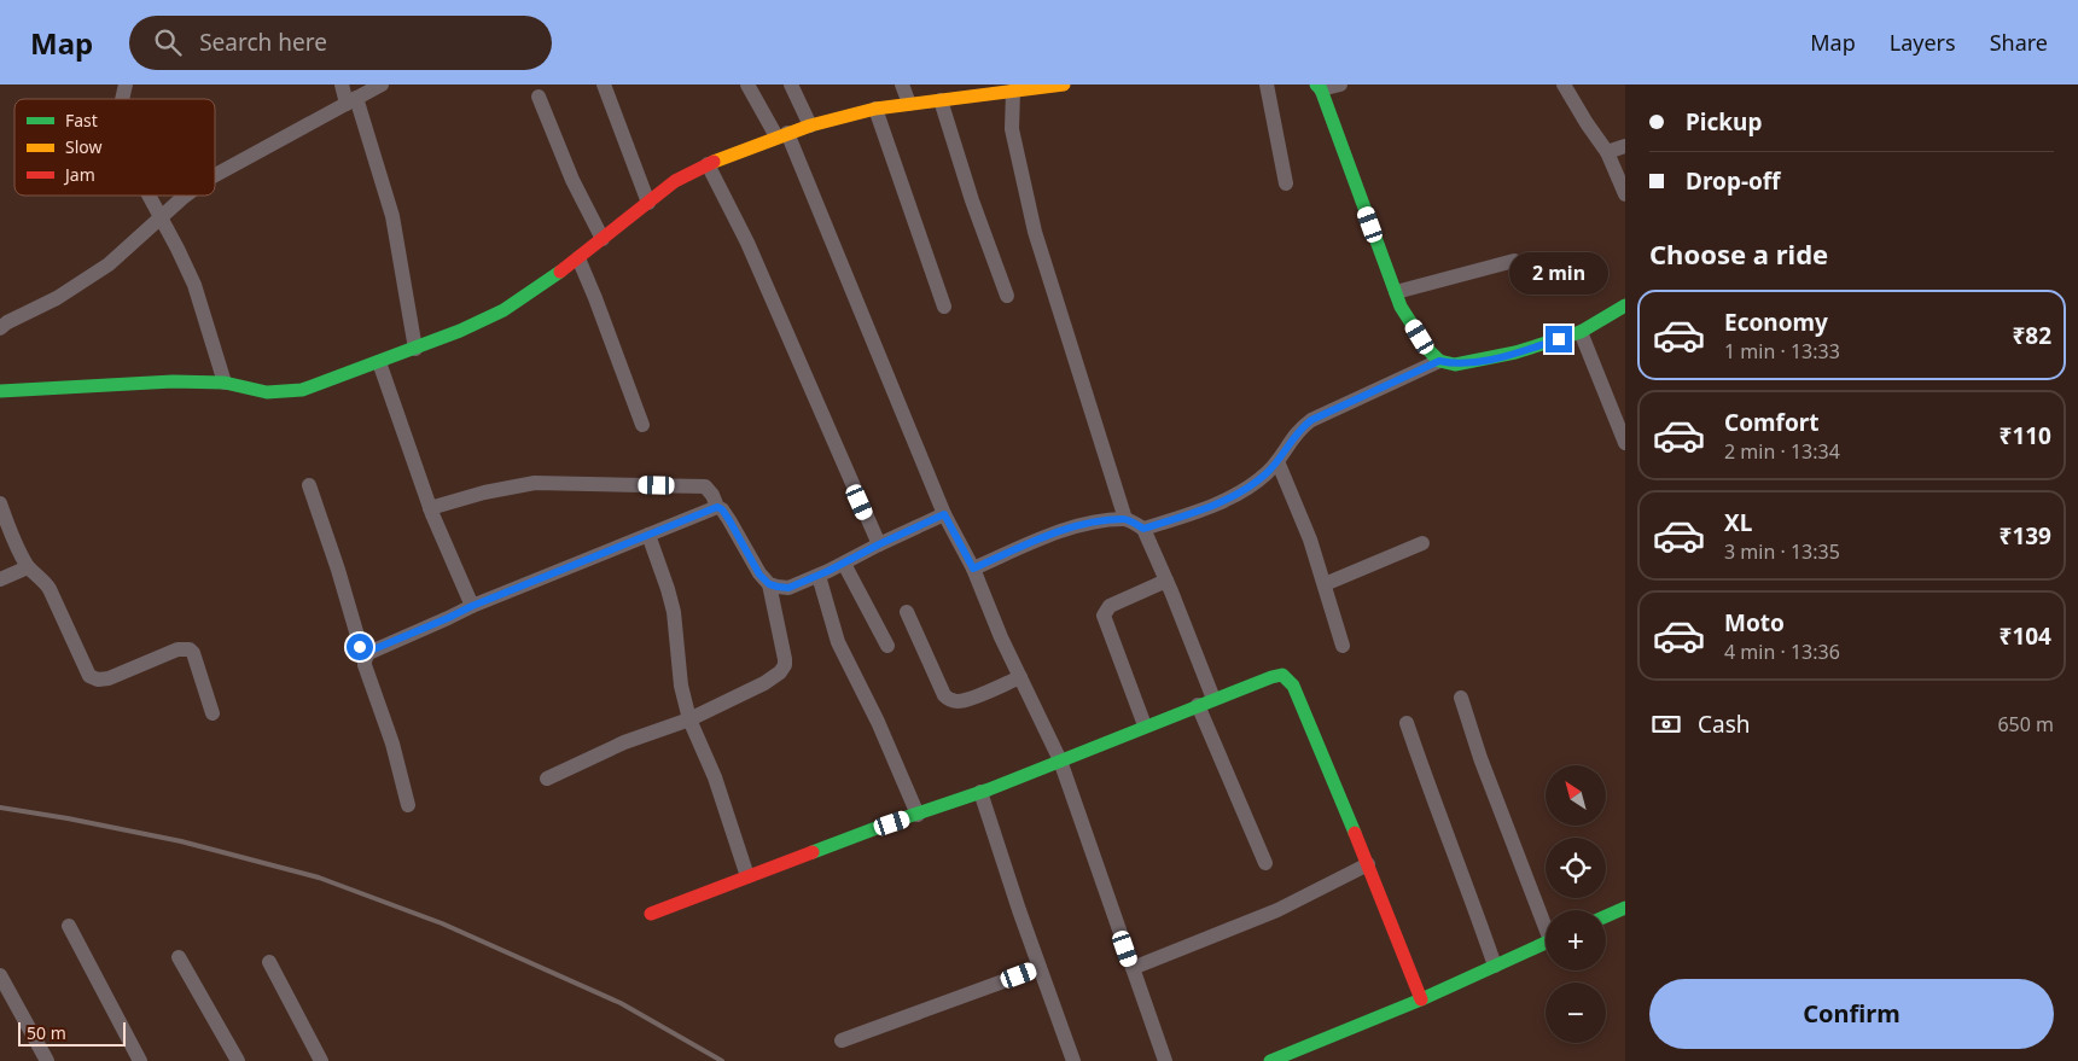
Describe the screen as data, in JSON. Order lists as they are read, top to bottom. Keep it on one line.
{"legend":["Fast","Slow","Jam"],"scale_bar":"50 m","north":"top left","page":{"header":"Map","search":"Search here","nav":["Map","Layers","Share"],"banner":["Pickup","Drop-off"],"heading":"Choose a ride","bubble":"2 min","list":[{"name":"Economy","note":"1 min · 13:33","value":"₹82"},{"name":"Comfort","note":"2 min · 13:34","value":"₹110"},{"name":"XL","note":"3 min · 13:35","value":"₹139"},{"name":"Moto","note":"4 min · 13:36","value":"₹104"}],"pay":["Cash","650 m"],"map_buttons":["+","−"],"buttons":"Confirm","scale":"50 m"}}
